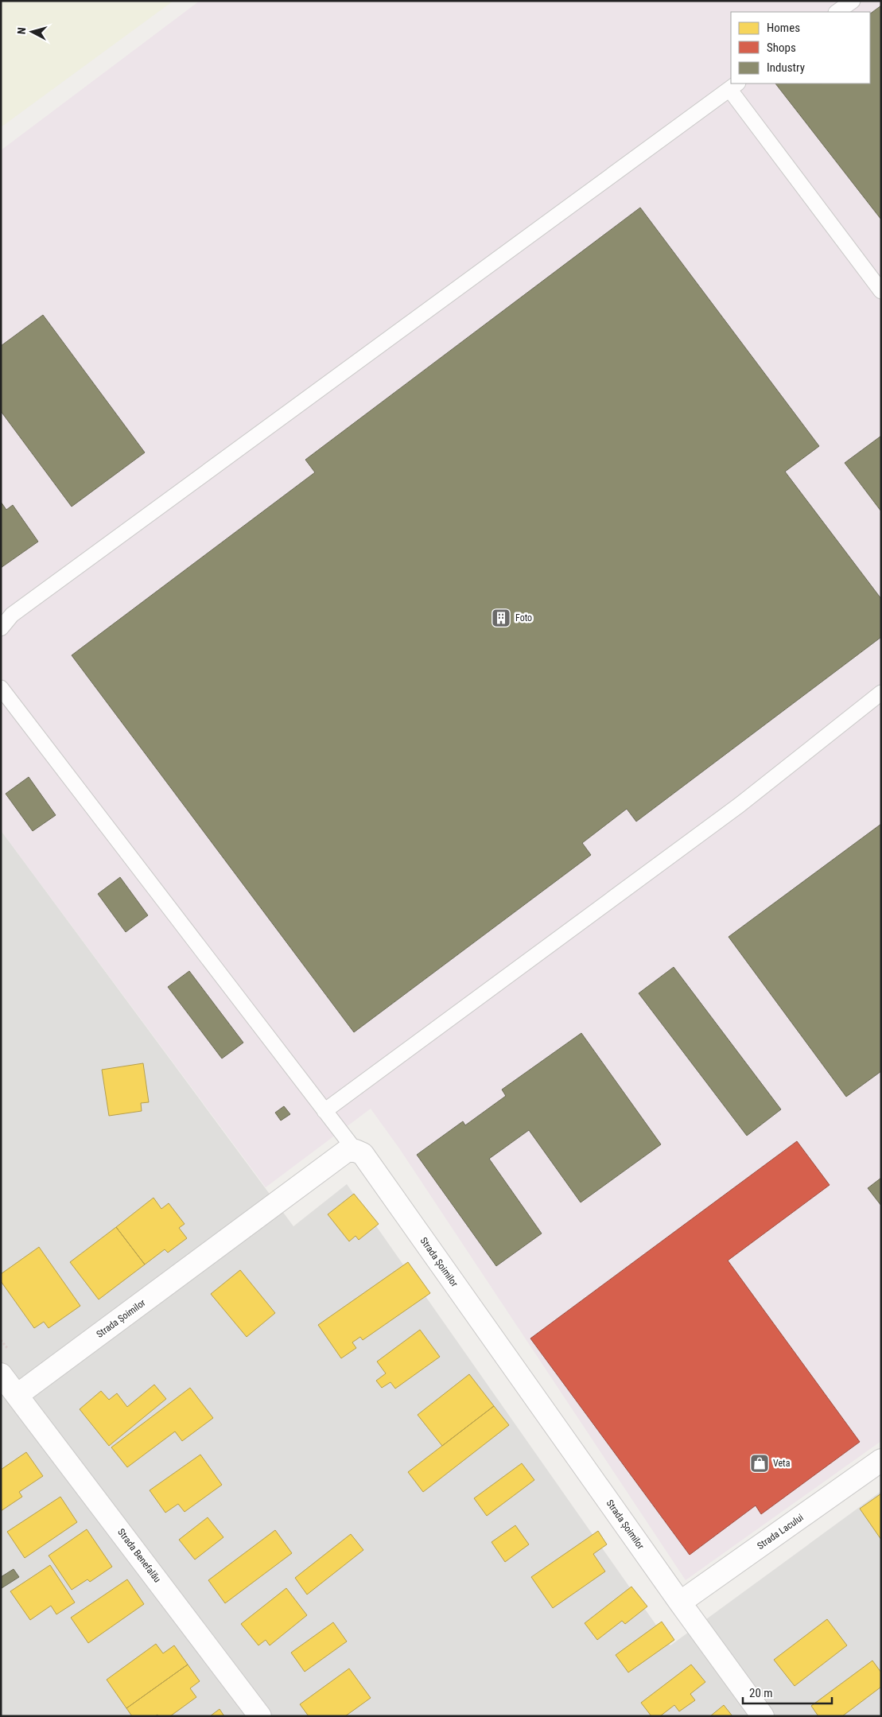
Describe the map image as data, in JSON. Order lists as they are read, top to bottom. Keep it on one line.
{"streets":{"street":["Strada Șoimilor","Strada Lacului","Strada Benefalău"]},"crossings":[["Strada Șoimilor","Strada Lacului"],["Strada Șoimilor","Strada Benefalău"]],"places":{"building":["Foto"],"shop":["Veta"]},"legend":["Homes","Shops","Industry"],"scale_bar":"20 m","north":"left"}
